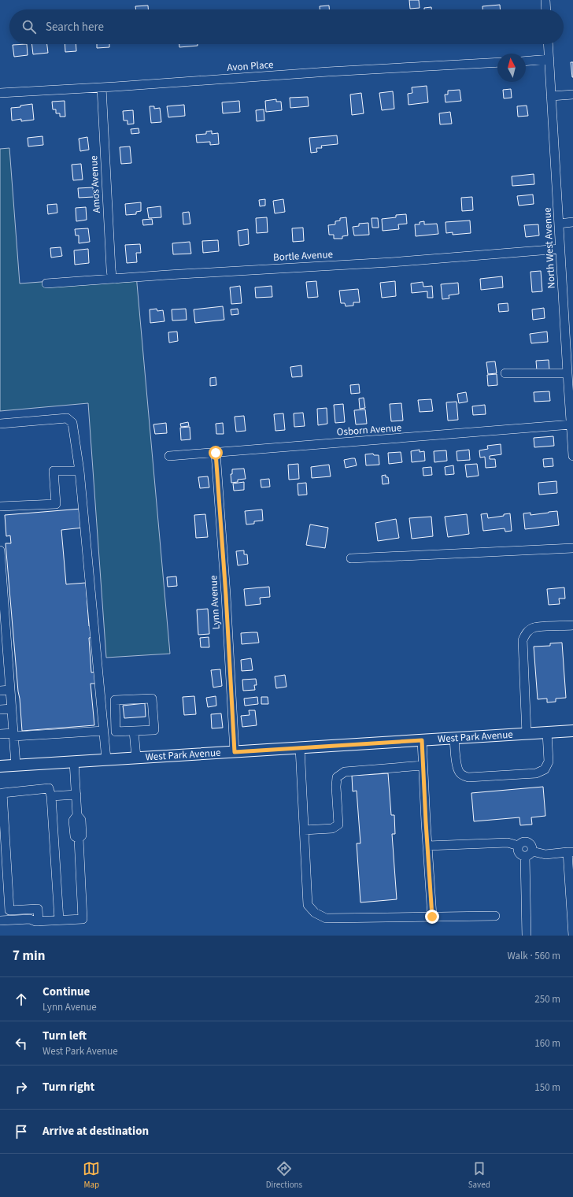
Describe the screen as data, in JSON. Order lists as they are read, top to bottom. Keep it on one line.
{"streets":{"main road":["West Park Avenue"],"street":["Avon Place","Amos Avenue","North West Avenue","Bortle Avenue","Osborn Avenue","Lynn Avenue"]},"crossings":[["Avon Place","Amos Avenue"],["Amos Avenue","Bortle Avenue"],["North West Avenue","Bortle Avenue"],["North West Avenue","Osborn Avenue"],["Osborn Avenue","Lynn Avenue"],["Lynn Avenue","West Park Avenue"]],"north":"top","page":{"search":"Search here","heading":["7 min","Walk · 560 m"],"list":[["Continue","Lynn Avenue","250 m"],["Turn left","West Park Avenue","160 m"],["Turn right","150 m"],"Arrive at destination"],"nav":["Map","Directions","Saved"]}}
